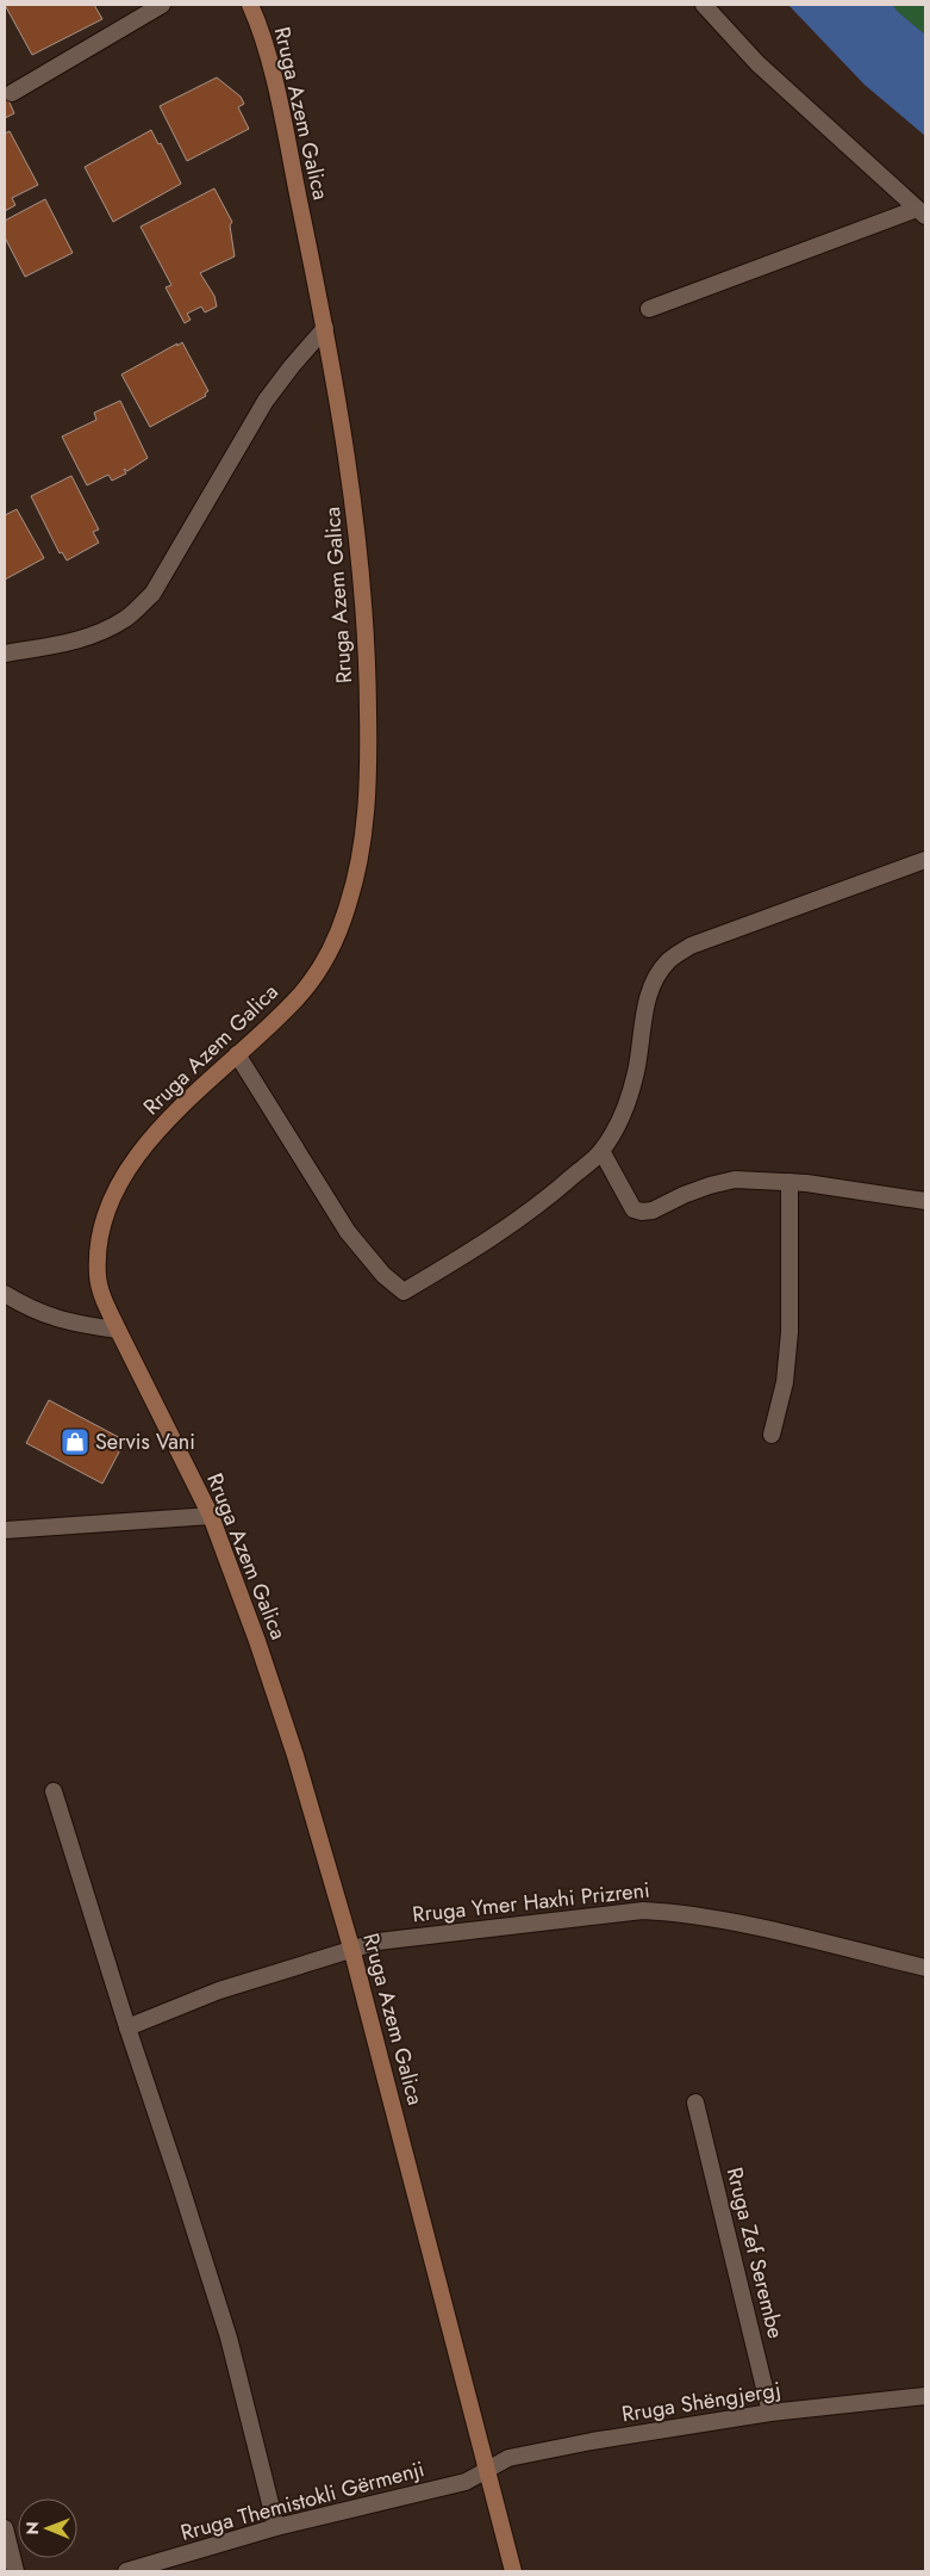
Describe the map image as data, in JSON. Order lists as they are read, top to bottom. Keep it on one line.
{"streets":{"main road":["Rruga Azem Galica"],"street":["Rruga Ymer Haxhi Prizreni","Rruga Zef Serembe","Rruga Shëngjergj","Rruga Themistokli Gërmenji"]},"crossings":[["Rruga Azem Galica","Rruga Ymer Haxhi Prizreni"],["Rruga Azem Galica","Rruga Shëngjergj"],["Rruga Azem Galica","Rruga Themistokli Gërmenji"],["Rruga Zef Serembe","Rruga Shëngjergj"],["Rruga Shëngjergj","Rruga Themistokli Gërmenji"]],"places":{"shop":["Servis Vani"]},"north":"left"}
